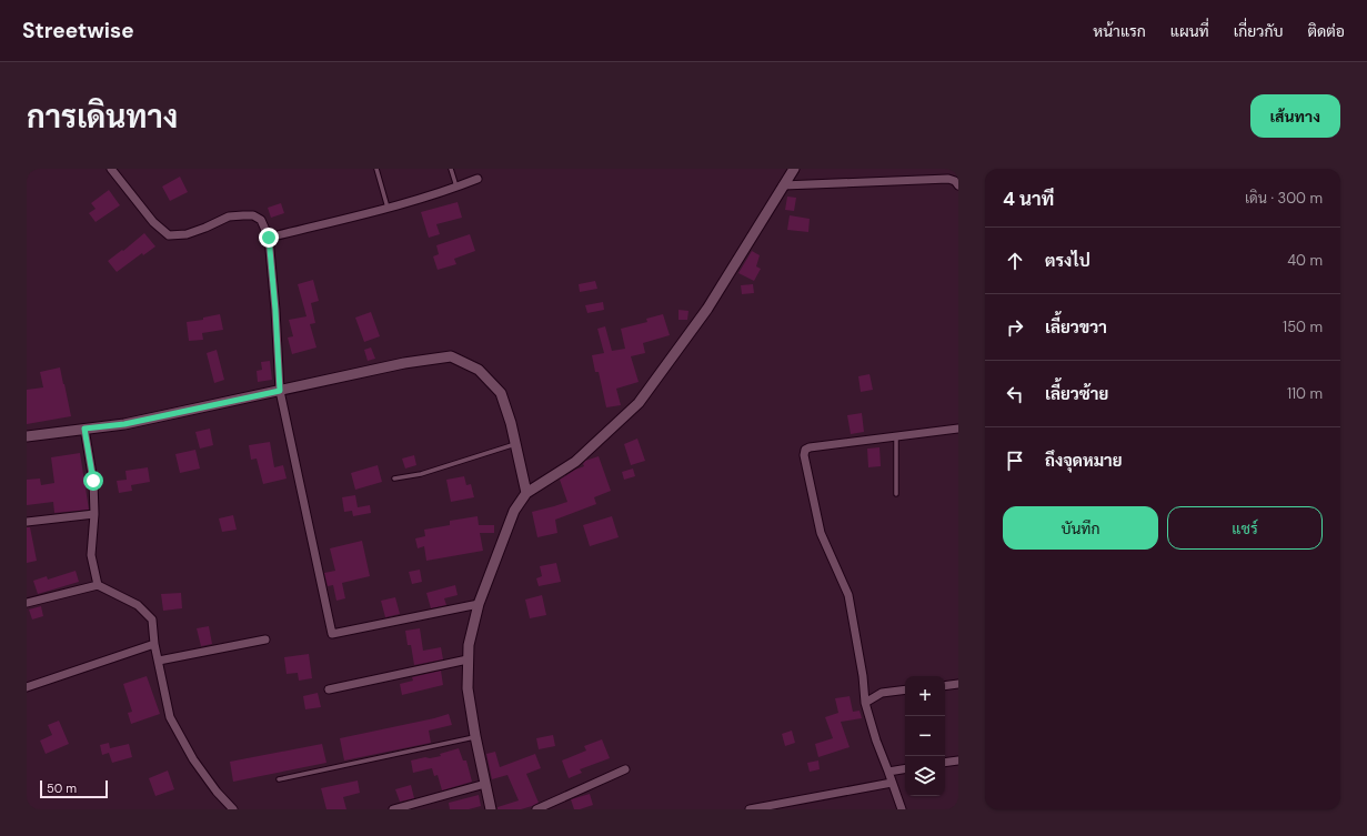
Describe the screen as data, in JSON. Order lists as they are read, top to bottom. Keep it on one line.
{"scale_bar":"50 m","page":{"header":"Streetwise","nav":["หน้าแรก","แผนที่","เกี่ยวกับ","ติดต่อ"],"title":"การเดินทาง","buttons":["เส้นทาง",["บันทึก","แชร์"]],"heading":["4 นาที","เดิน · 300 m"],"list":[["ตรงไป","40 m"],["เลี้ยวขวา","150 m"],["เลี้ยวซ้าย","110 m"],"ถึงจุดหมาย"],"map_buttons":["+","−"],"scale":"50 m"}}
